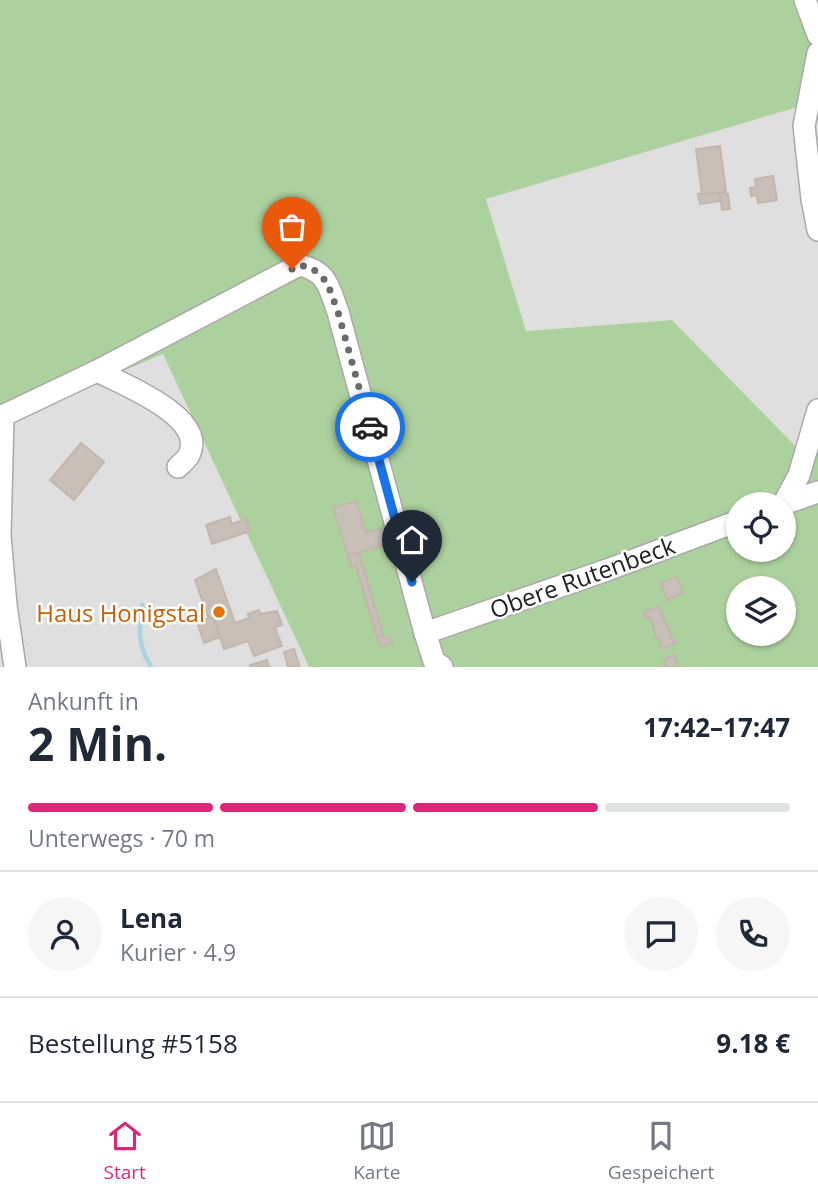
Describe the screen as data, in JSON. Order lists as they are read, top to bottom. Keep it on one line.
{"streets":{"street":["Obere Rutenbeck"]},"places":["Haus Honigstal"],"page":{"heading":["2 Min.","Ankunft in","17:42–17:47"],"panel":["Lena","Kurier · 4.9","Bestellung #5158","9.18 €"],"bar":"Unterwegs · 70 m","tabs":["Start","Karte","Gespeichert"]}}
